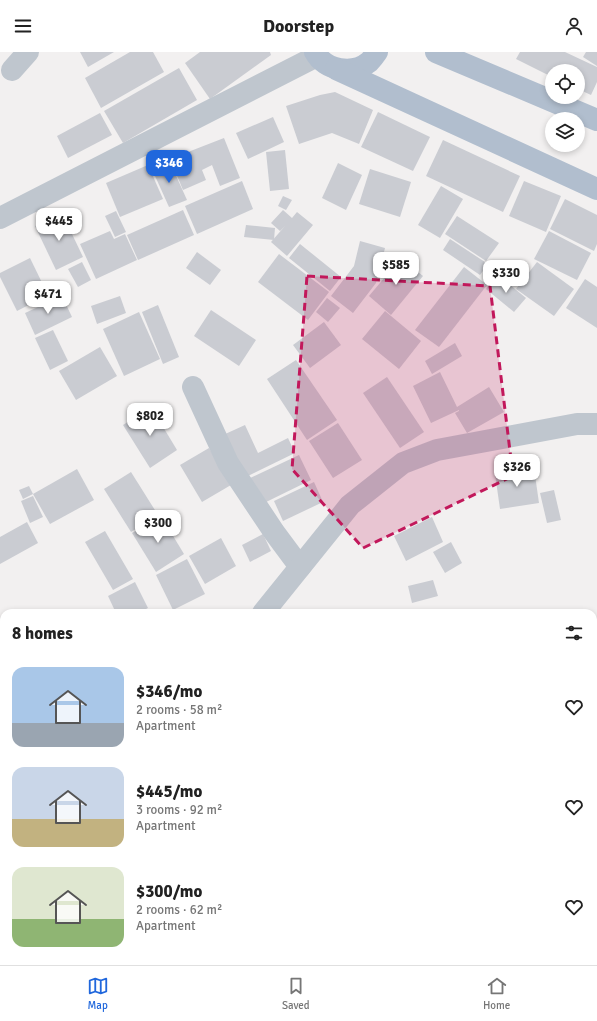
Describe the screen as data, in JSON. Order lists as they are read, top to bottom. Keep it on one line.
{"page":{"header":"Doorstep","price":["$346","$445","$585","$330","$471","$802","$326","$300"],"heading":"8 homes","list":[{"name":"$346/mo","note":"2 rooms · 58 m² · Apartment"},{"name":"$445/mo","note":"3 rooms · 92 m² · Apartment"},{"name":"$300/mo","note":"2 rooms · 62 m² · Apartment"}],"tabs":["Map","Saved","Home"]}}
